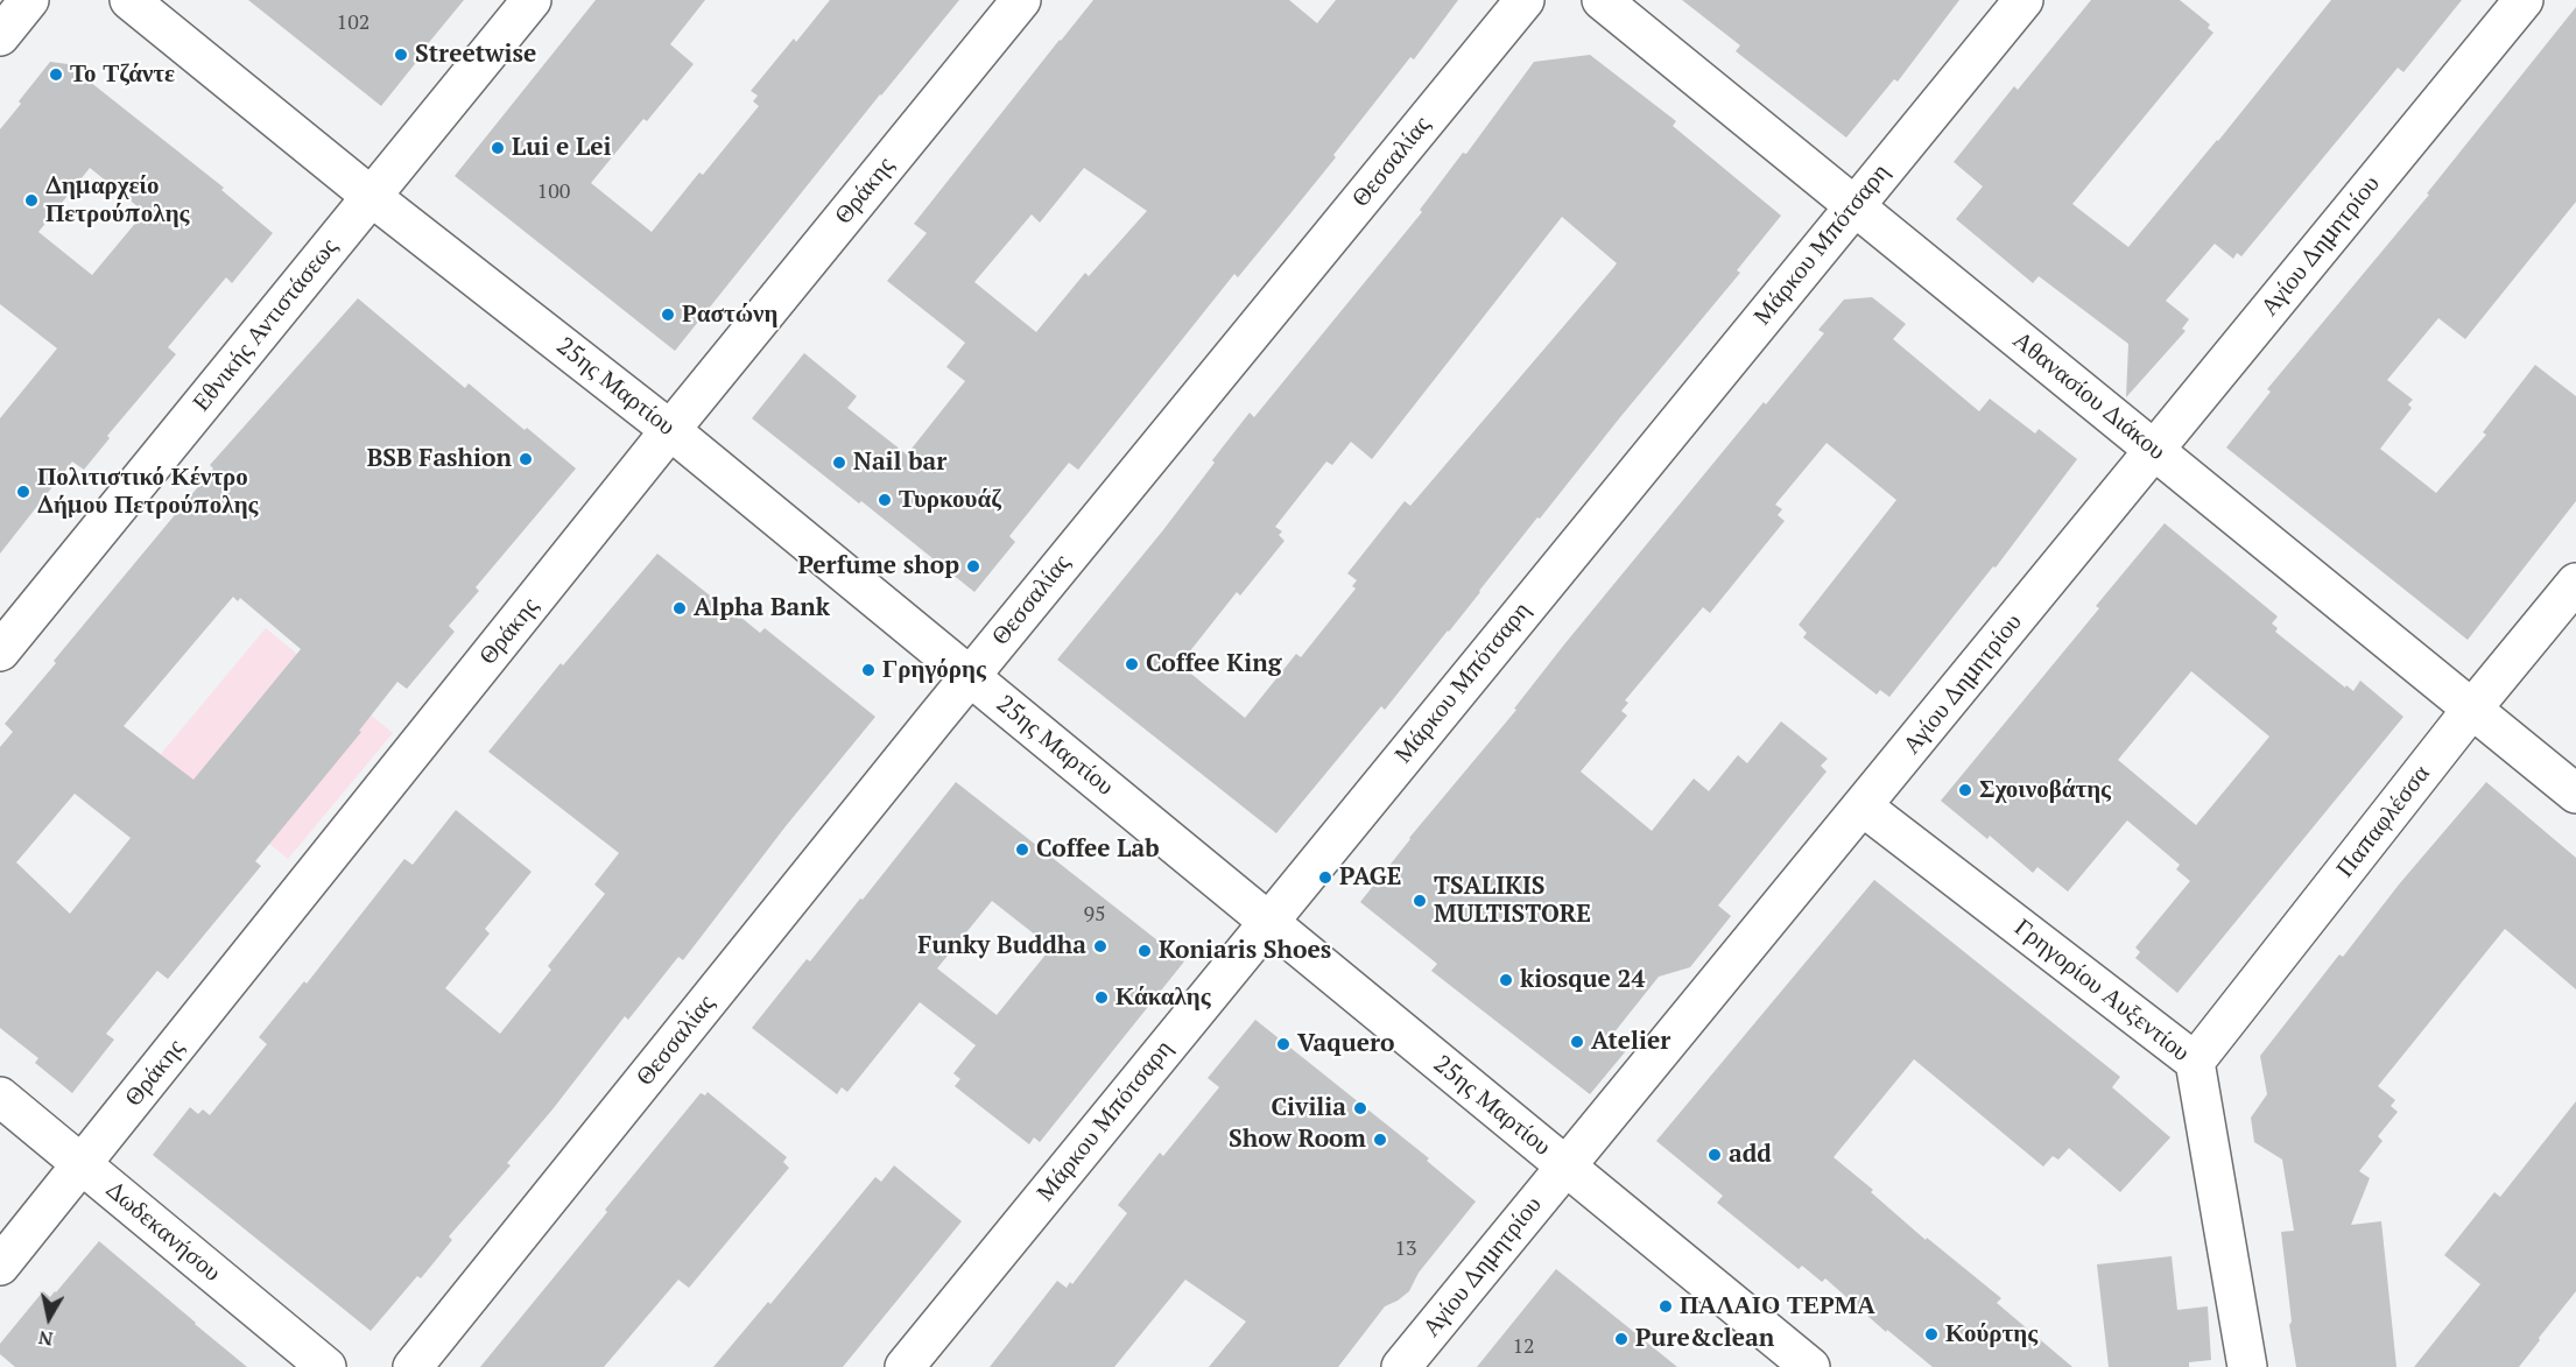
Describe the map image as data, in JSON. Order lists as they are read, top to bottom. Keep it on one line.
{"streets":{"street":["Θεσσαλίας","Θράκης","Μάρκου Μπότσαρη","Αγίου Δημητρίου","Εθνικής Αντιστάσεως","25ης Μαρτίου","Αθανασίου Διάκου","Παπαφλέσσα","Γρηγορίου Αυξεντίου","Δωδεκανήσου"]},"crossings":[["Θεσσαλίας","25ης Μαρτίου"],["Θράκης","25ης Μαρτίου"],["Θράκης","Δωδεκανήσου"],["Μάρκου Μπότσαρη","25ης Μαρτίου"],["Μάρκου Μπότσαρη","Αθανασίου Διάκου"],["Αγίου Δημητρίου","25ης Μαρτίου"],["Αγίου Δημητρίου","Αθανασίου Διάκου"],["Αγίου Δημητρίου","Γρηγορίου Αυξεντίου"],["Εθνικής Αντιστάσεως","25ης Μαρτίου"],["Αθανασίου Διάκου","Παπαφλέσσα"],["Παπαφλέσσα","Γρηγορίου Αυξεντίου"]],"places":["Streetwise","Το Τζάντε","Lui e Lei","Δημαρχείο Πετρούπολης","Ραστώνη","BSB Fashion","Nail bar","Πολιτιστικό Κέντρο Δήμου Πετρούπολης","Τυρκουάζ","Perfume shop","Alpha Bank","Coffee King","Γρηγόρης","Σχοινοβάτης","Coffee Lab","PAGE","TSALIKIS MULTISTORE","Funky Buddha","Koniaris Shoes","kiosque 24","Κάκαλης","Atelier","Vaquero","Civilia","Show Room","add","ΠΑΛΑΙΟ ΤΕΡΜΑ","Κούρτης","Pure&clean"],"house_numbers":["102","100","95","13","12"],"north":"bottom"}
